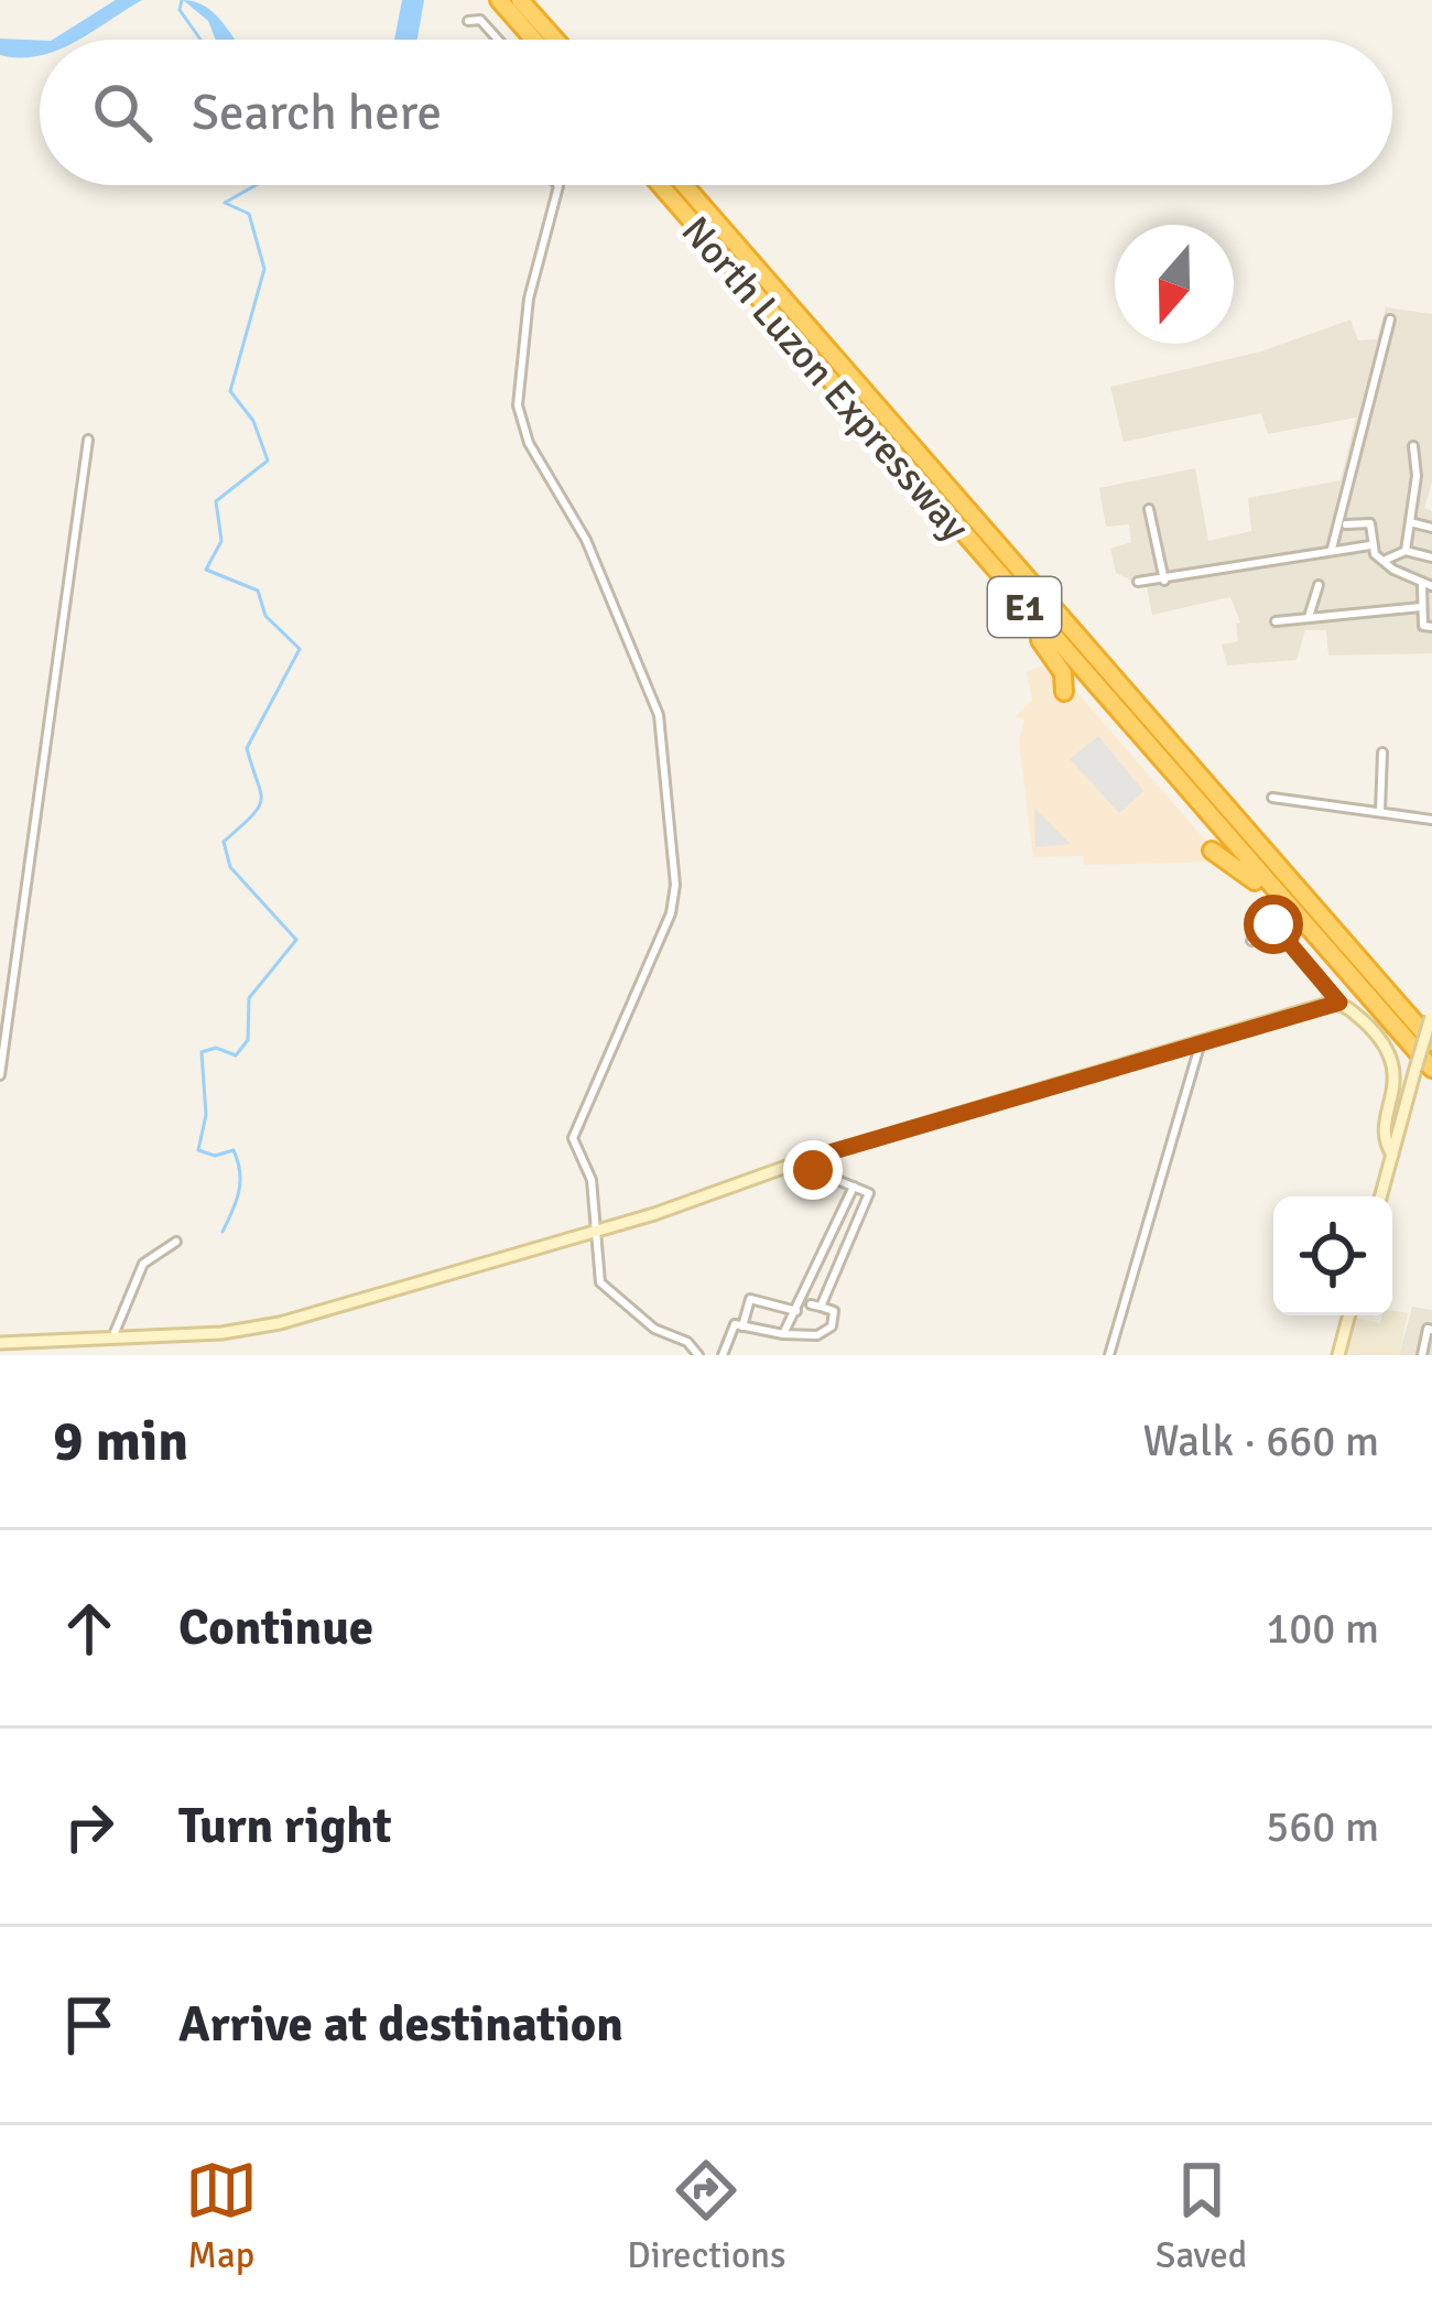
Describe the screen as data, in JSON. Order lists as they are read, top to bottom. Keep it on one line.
{"streets":{"highway":["North Luzon Expressway","E1"]},"north":"bottom","page":{"search":"Search here","heading":["9 min","Walk · 660 m"],"list":[["Continue","100 m"],["Turn right","560 m"],"Arrive at destination"],"nav":["Map","Directions","Saved"]}}
